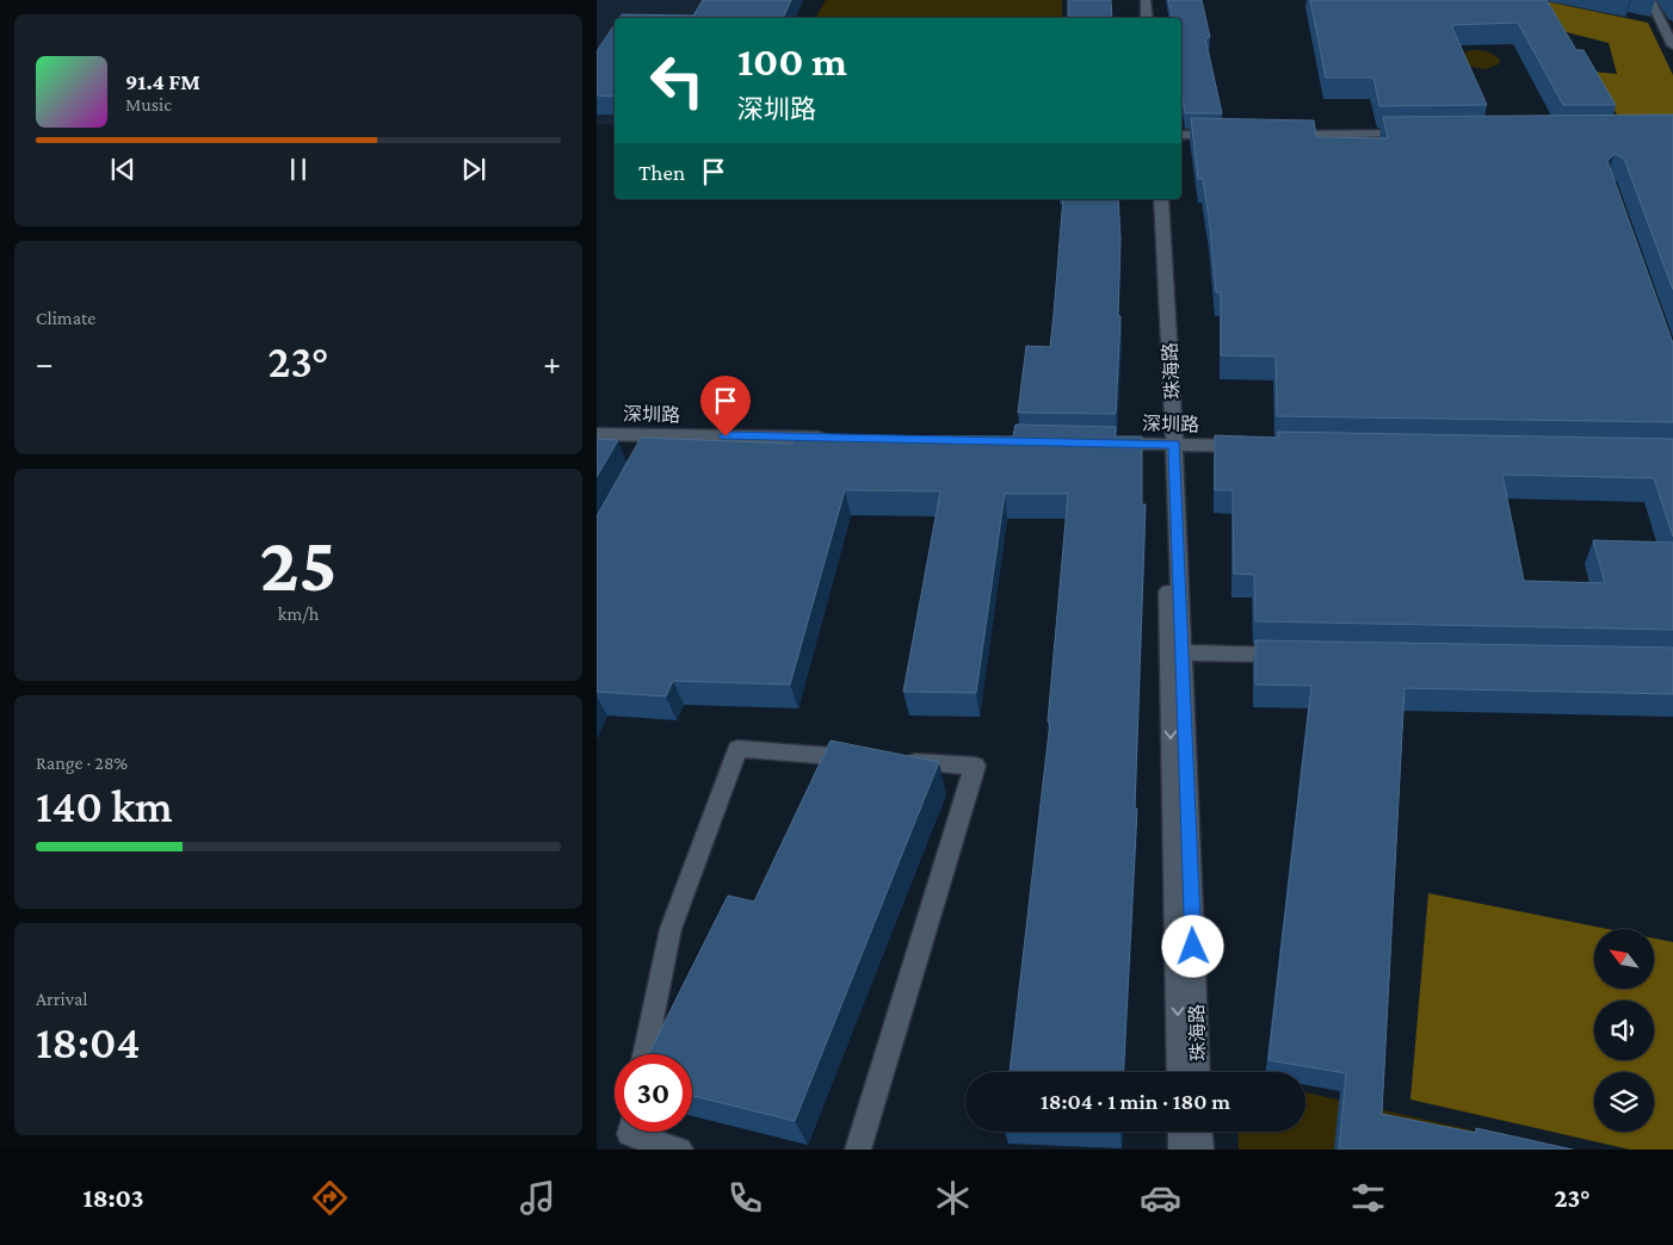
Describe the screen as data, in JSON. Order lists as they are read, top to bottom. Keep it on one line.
{"streets":{"street":["珠海路","深圳路"]},"crossings":[["珠海路","深圳路"]],"north":"top left","page":{"turn":["100 m","深圳路"],"song":["91.4 FM","Music"],"then":"Then","tile":["Climate",["25","km/h"],["Range · 28%","140 km"],["Arrival","18:04"]],"heat":["−","23°","+"],"limit":"30","trip":"18:04 · 1 min · 180 m","tabs":["18:03","23°"]}}
